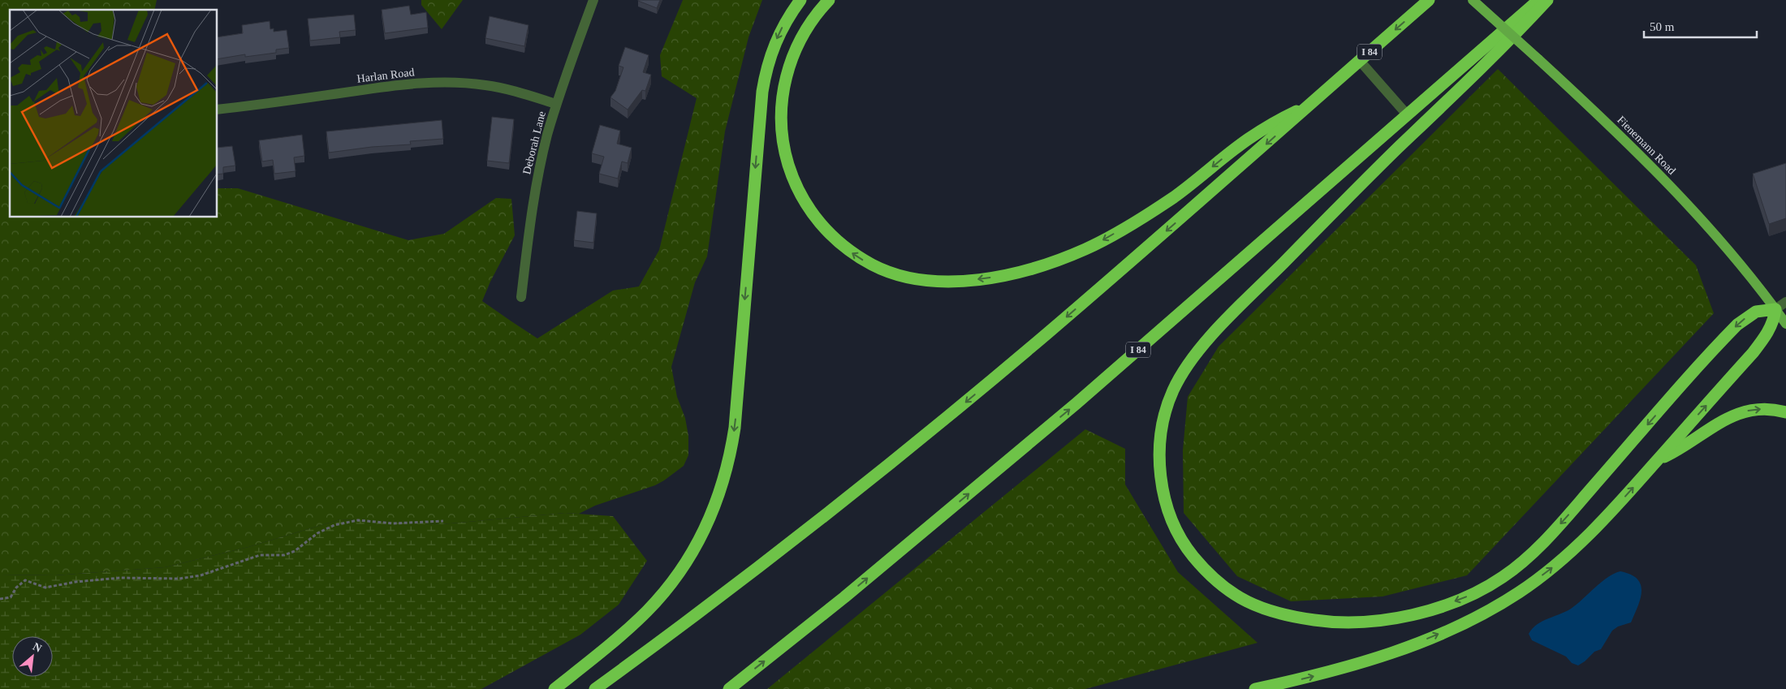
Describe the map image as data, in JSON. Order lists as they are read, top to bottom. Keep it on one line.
{"streets":{"highway":["I 84"],"main road":["Fienemann Road"],"street":["Harlan Road","Deborah Lane"]},"crossings":[["Harlan Road","Deborah Lane"]],"scale_bar":"50 m","north":"top right"}
